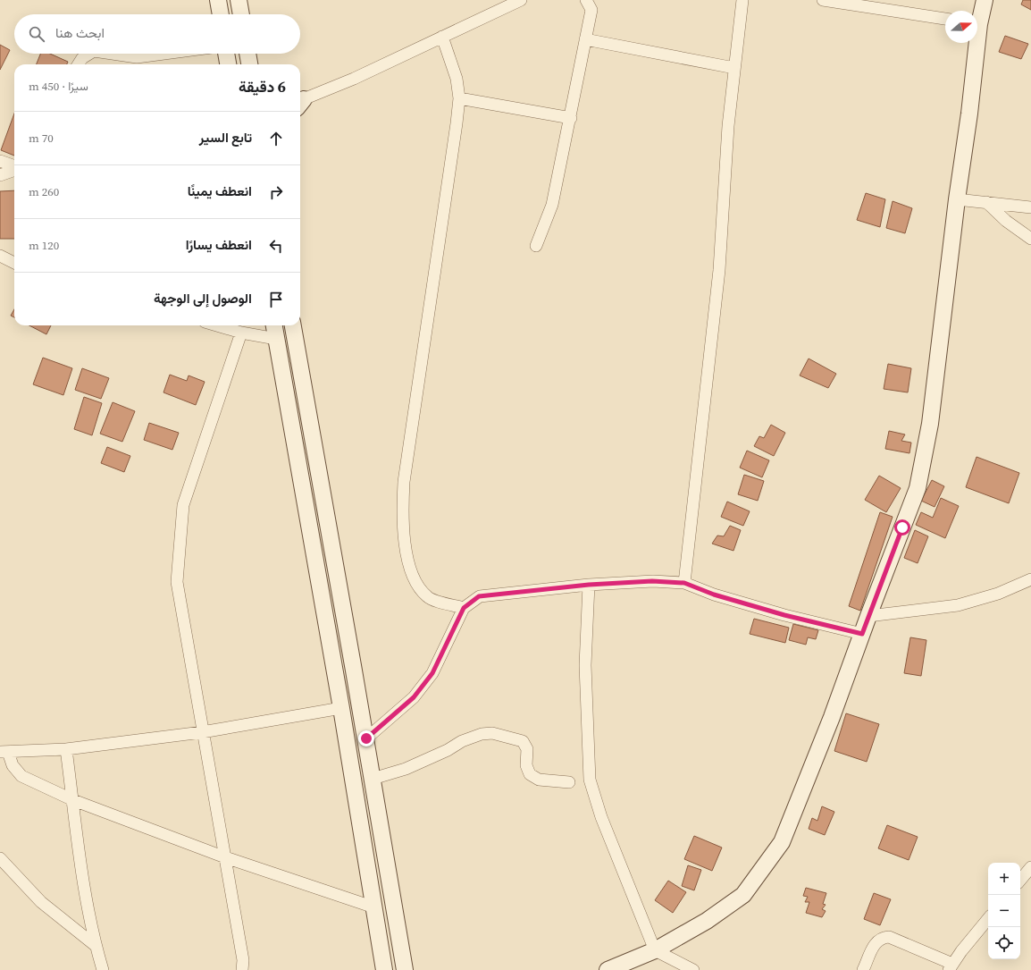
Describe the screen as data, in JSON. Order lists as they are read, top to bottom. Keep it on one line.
{"north":"right","page":{"search":"ابحث هنا","heading":["6 دقيقة","سيرًا · 450 m"],"list":[["تابع السير","70 m"],["انعطف يمينًا","260 m"],["انعطف يسارًا","120 m"],"الوصول إلى الوجهة"],"map_buttons":["+","−"]}}
